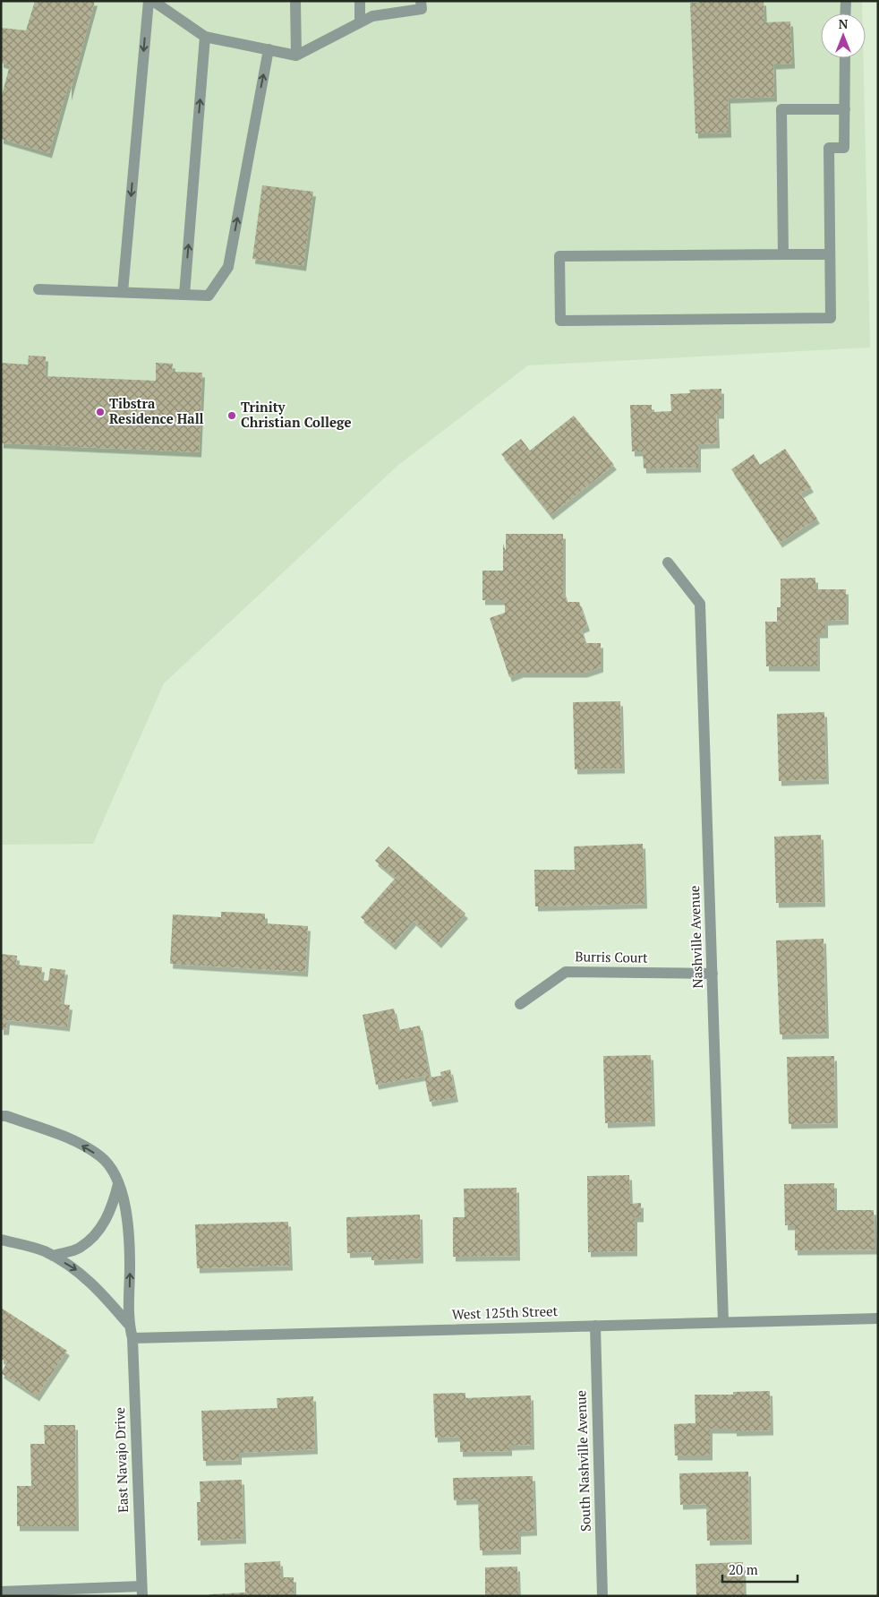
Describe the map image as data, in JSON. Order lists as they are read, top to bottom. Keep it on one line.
{"streets":{"street":["Nashville Avenue","Burris Court","West 125th Street","East Navajo Drive","South Nashville Avenue"]},"crossings":[["Nashville Avenue","Burris Court"],["Nashville Avenue","West 125th Street"],["West 125th Street","East Navajo Drive"],["West 125th Street","South Nashville Avenue"]],"places":["Tibstra Residence Hall","Trinity Christian College"],"scale_bar":"20 m","north":"top"}
